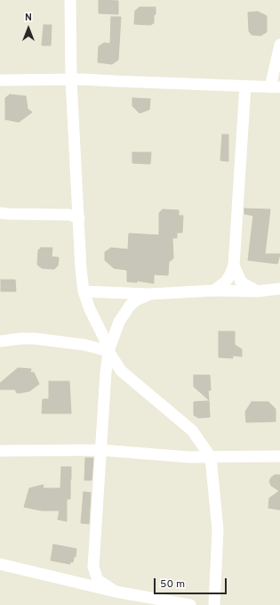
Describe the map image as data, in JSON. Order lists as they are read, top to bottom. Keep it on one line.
{"scale_bar":"50 m","north":"top"}
